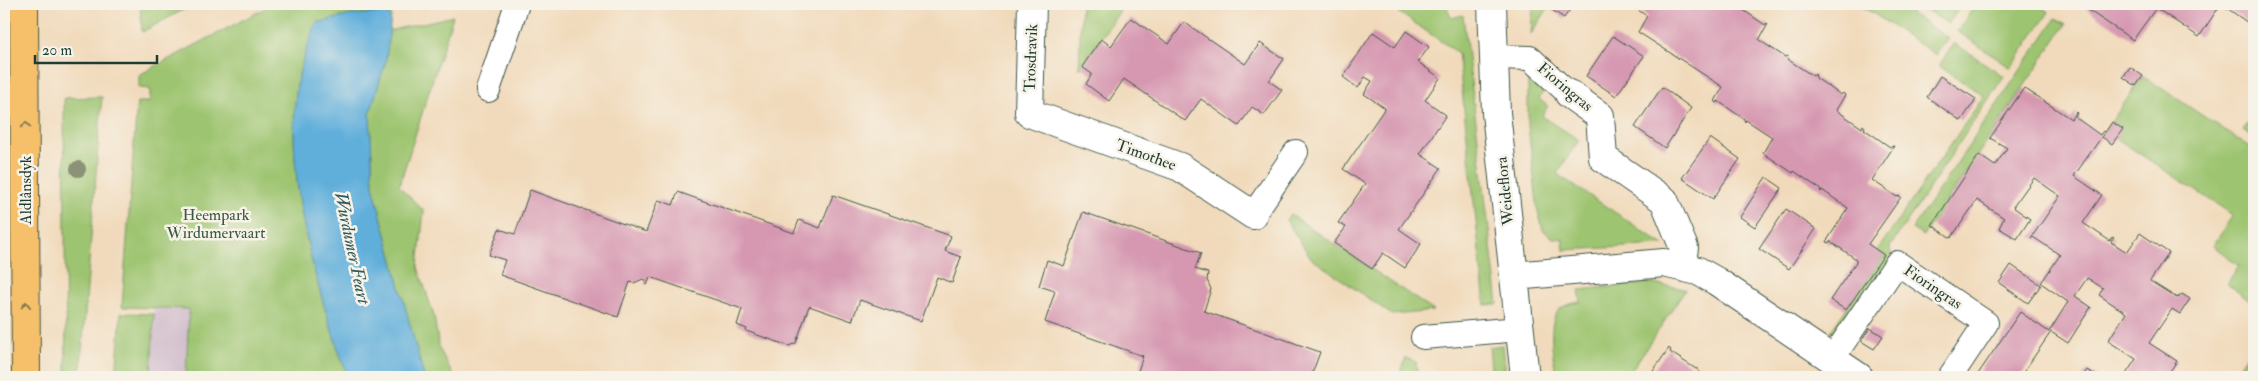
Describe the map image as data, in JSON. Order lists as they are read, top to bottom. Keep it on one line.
{"streets":{"main road":["Aldlânsdyk"],"street":["Trosdravik","Fioringras","Timothee","Weideflora"]},"crossings":[["Trosdravik","Timothee"],["Fioringras","Weideflora"]],"one_way":["Aldlânsdyk"],"water":["Wurdumer Feart"],"parks":["Heempark Wirdumervaart"],"scale_bar":"20 m"}
